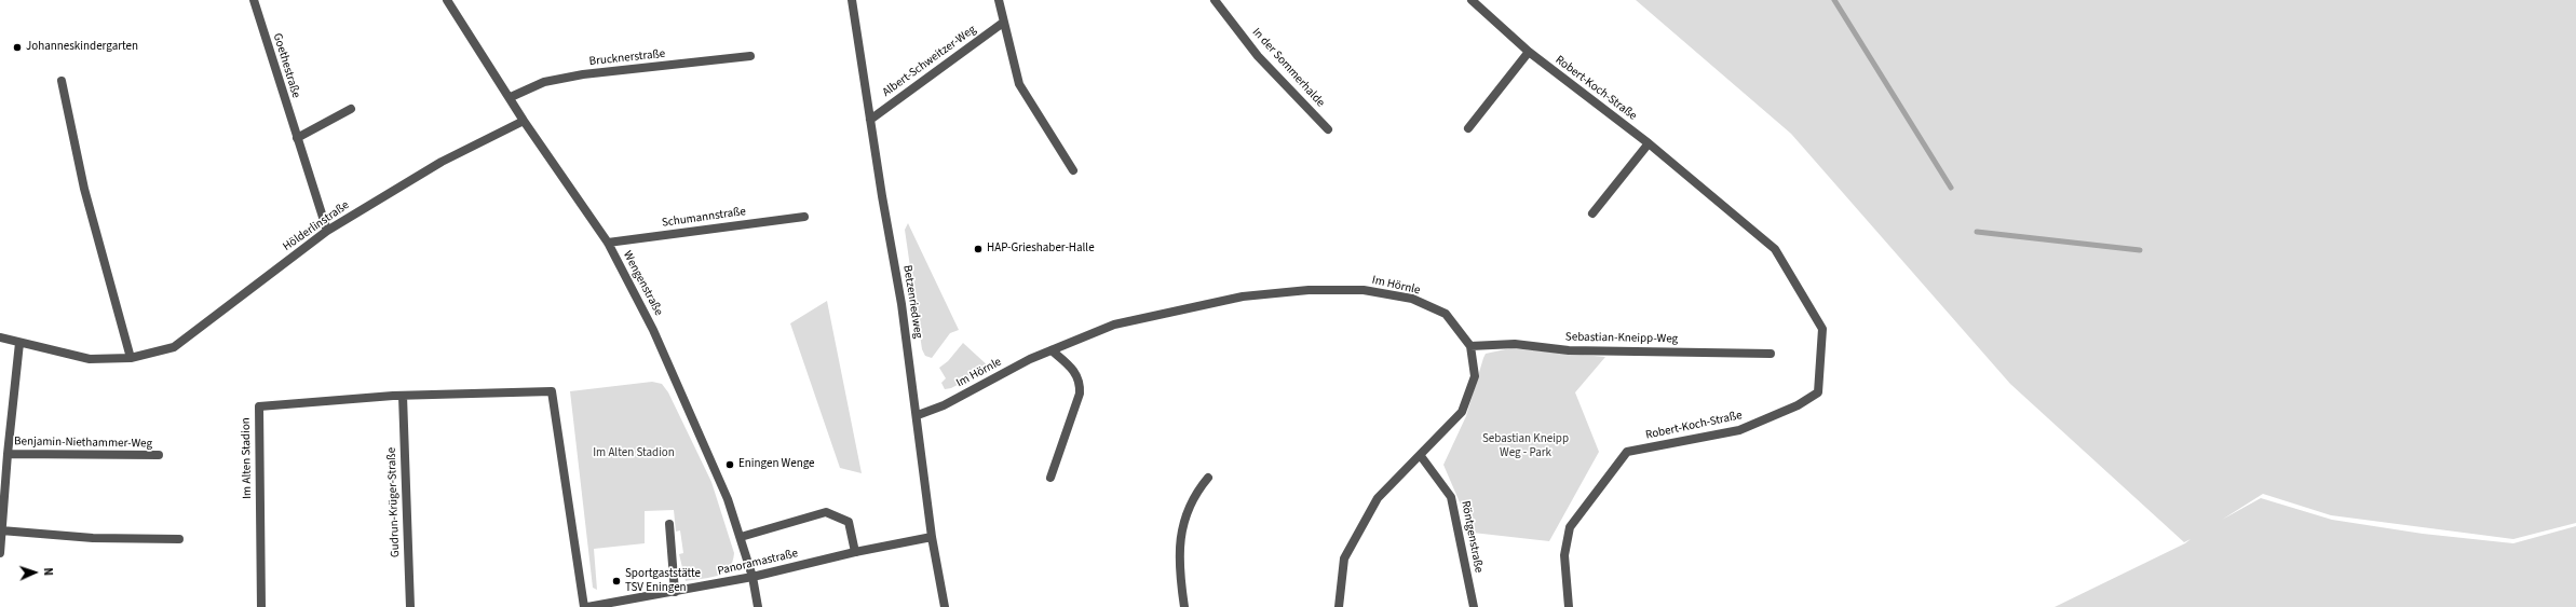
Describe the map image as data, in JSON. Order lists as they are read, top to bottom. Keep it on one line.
{"streets":{"street":["Brucknerstraße","Albert-Schweitzer-Weg","Goethestraße","In der Sommerhalde","Robert-Koch-Straße","Schumannstraße","Hölderlinstraße","Wengenstraße","Im Hörnle","Betzenriedweg","Sebastian-Kneipp-Weg","Benjamin-Niethammer-Weg","Im Alten Stadion","Gudrun-Krüger-Straße","Röntgenstraße","Panoramastraße"]},"crossings":[["Brucknerstraße","Wengenstraße"],["Albert-Schweitzer-Weg","Betzenriedweg"],["Goethestraße","Hölderlinstraße"],["Schumannstraße","Wengenstraße"],["Hölderlinstraße","Wengenstraße"],["Wengenstraße","Panoramastraße"],["Im Hörnle","Betzenriedweg"],["Im Hörnle","Sebastian-Kneipp-Weg"],["Im Hörnle","Röntgenstraße"],["Betzenriedweg","Panoramastraße"],["Im Alten Stadion","Gudrun-Krüger-Straße"]],"parks":["Sebastian Kneipp Weg - Park","Im Alten Stadion"],"places":["Johanneskindergarten","HAP-Grieshaber-Halle","Eningen Wenge","Sportgaststätte TSV Eningen"],"north":"right"}
